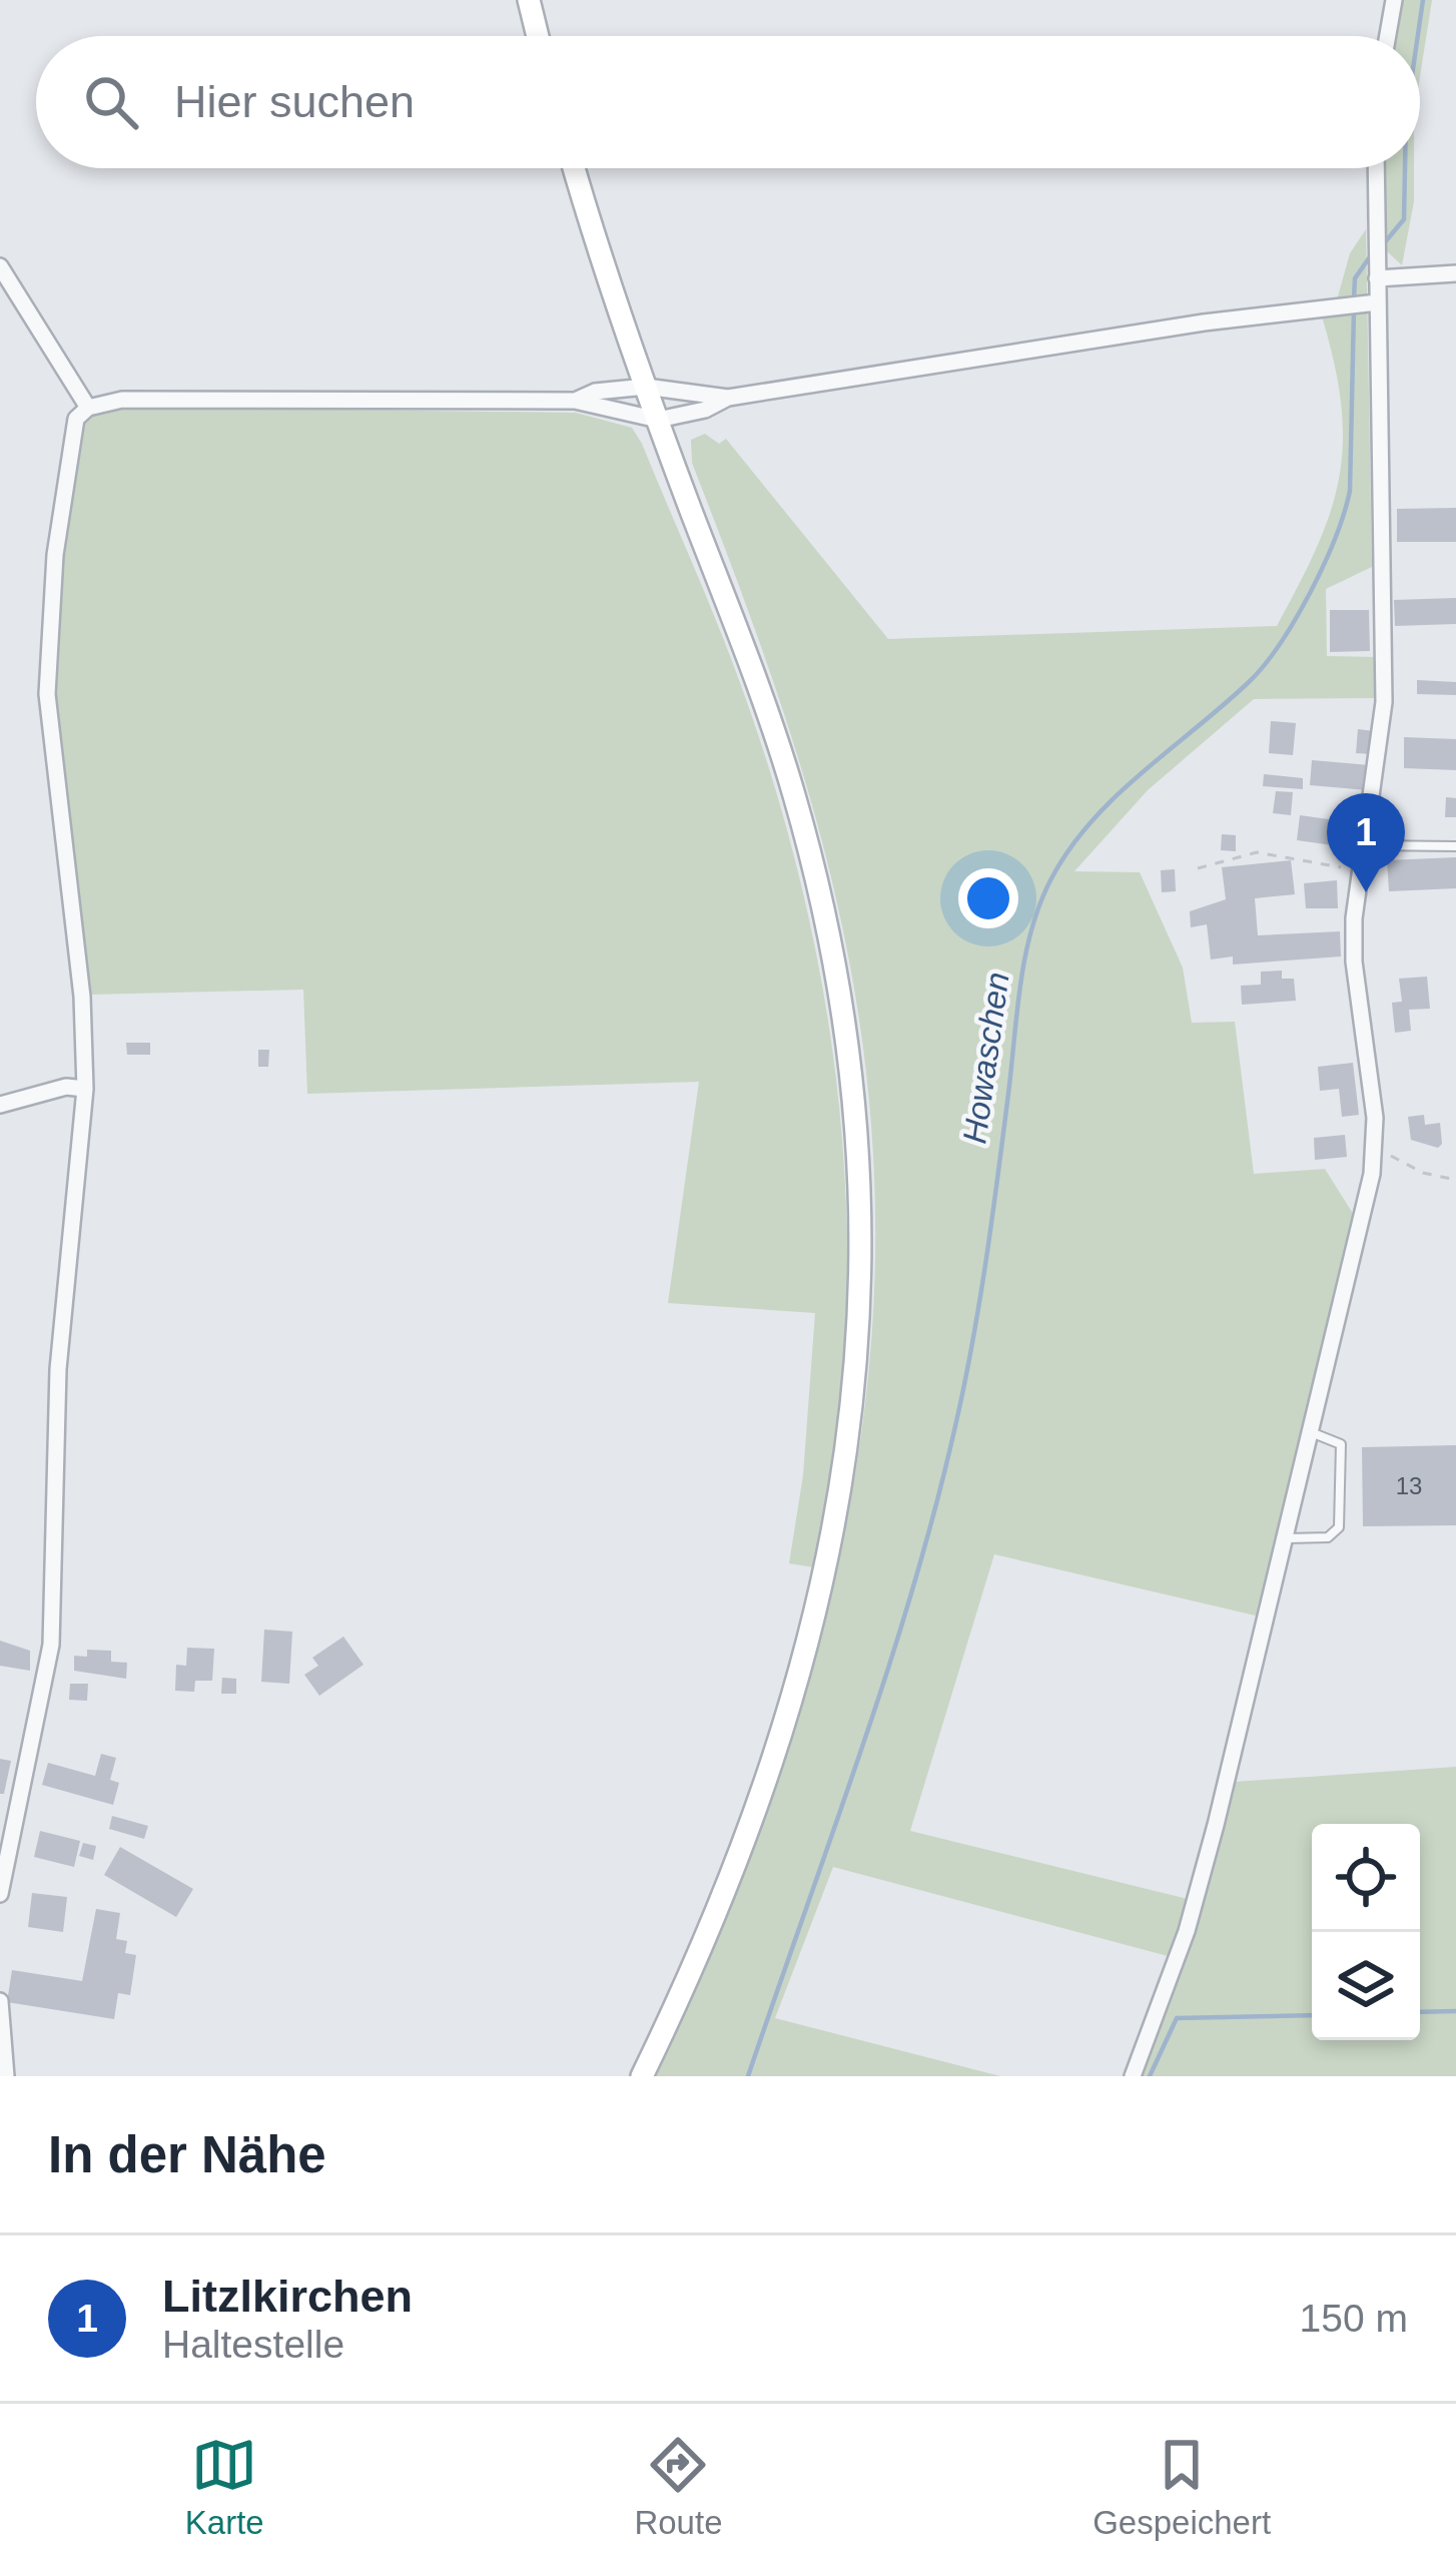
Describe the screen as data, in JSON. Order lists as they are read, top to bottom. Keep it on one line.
{"water":["Howaschen"],"house_numbers":["13"],"page":{"search":"Hier suchen","pins":"1","heading":"In der Nähe","list":[{"mark":"1","name":"Litzlkirchen","note":"Haltestelle","value":"150 m"}],"nav":["Karte","Route","Gespeichert"]}}
